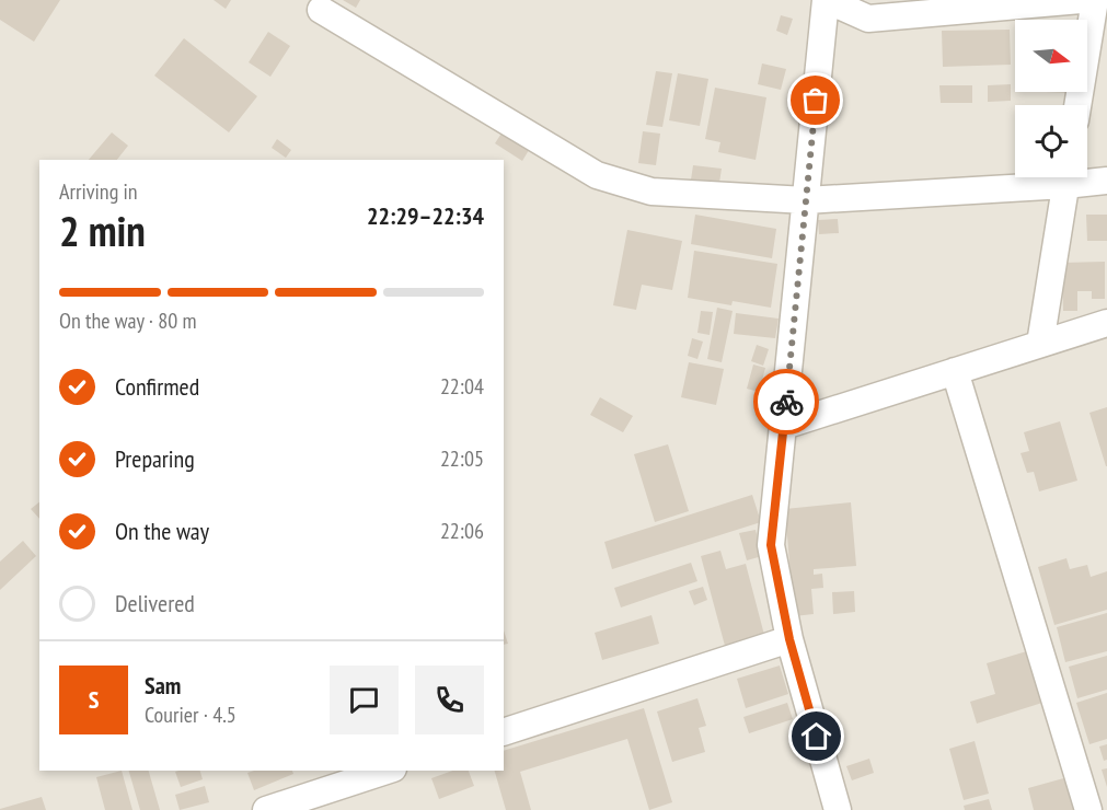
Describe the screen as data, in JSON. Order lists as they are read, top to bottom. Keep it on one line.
{"north":"right","page":{"heading":["2 min","Arriving in","22:29–22:34"],"panel":["Sam","Courier · 4.5"],"bar":"On the way · 80 m","list":[["Confirmed","22:04"],["Preparing","22:05"],["On the way","22:06"],"Delivered"],"round":"S"}}
